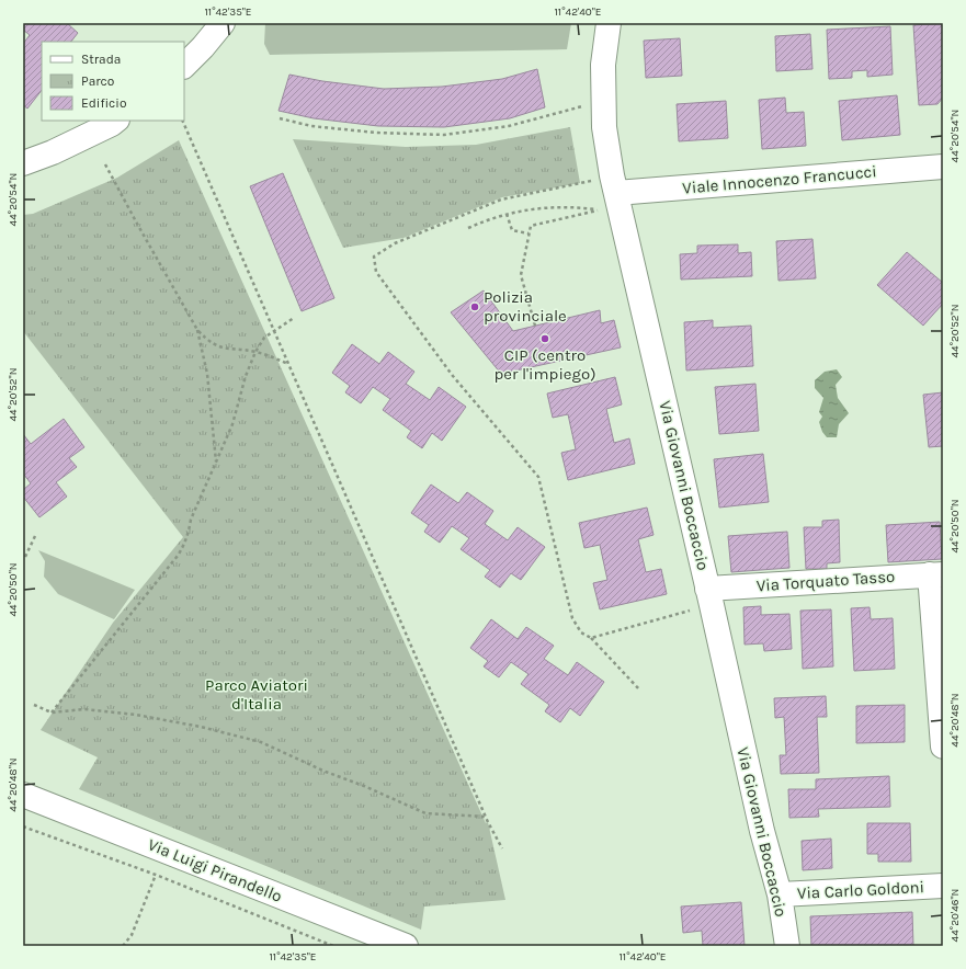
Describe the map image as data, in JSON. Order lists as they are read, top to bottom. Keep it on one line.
{"streets":{"street":["Viale Innocenzo Francucci","Via Giovanni Boccaccio","Via Torquato Tasso","Via Luigi Pirandello","Via Carlo Goldoni"]},"crossings":[["Viale Innocenzo Francucci","Via Giovanni Boccaccio"],["Via Giovanni Boccaccio","Via Torquato Tasso"],["Via Giovanni Boccaccio","Via Carlo Goldoni"]],"parks":["Parco Aviatori d'Italia"],"places":["Polizia provinciale","CIP (centro per l'impiego)"],"legend":["Strada","Parco","Edificio"],"coordinates":["11°42'35\"E","11°42'40\"E","44°20'54\"N","44°20'52\"N","44°20'50\"N","44°20'48\"N","44°20'46\"N"]}
